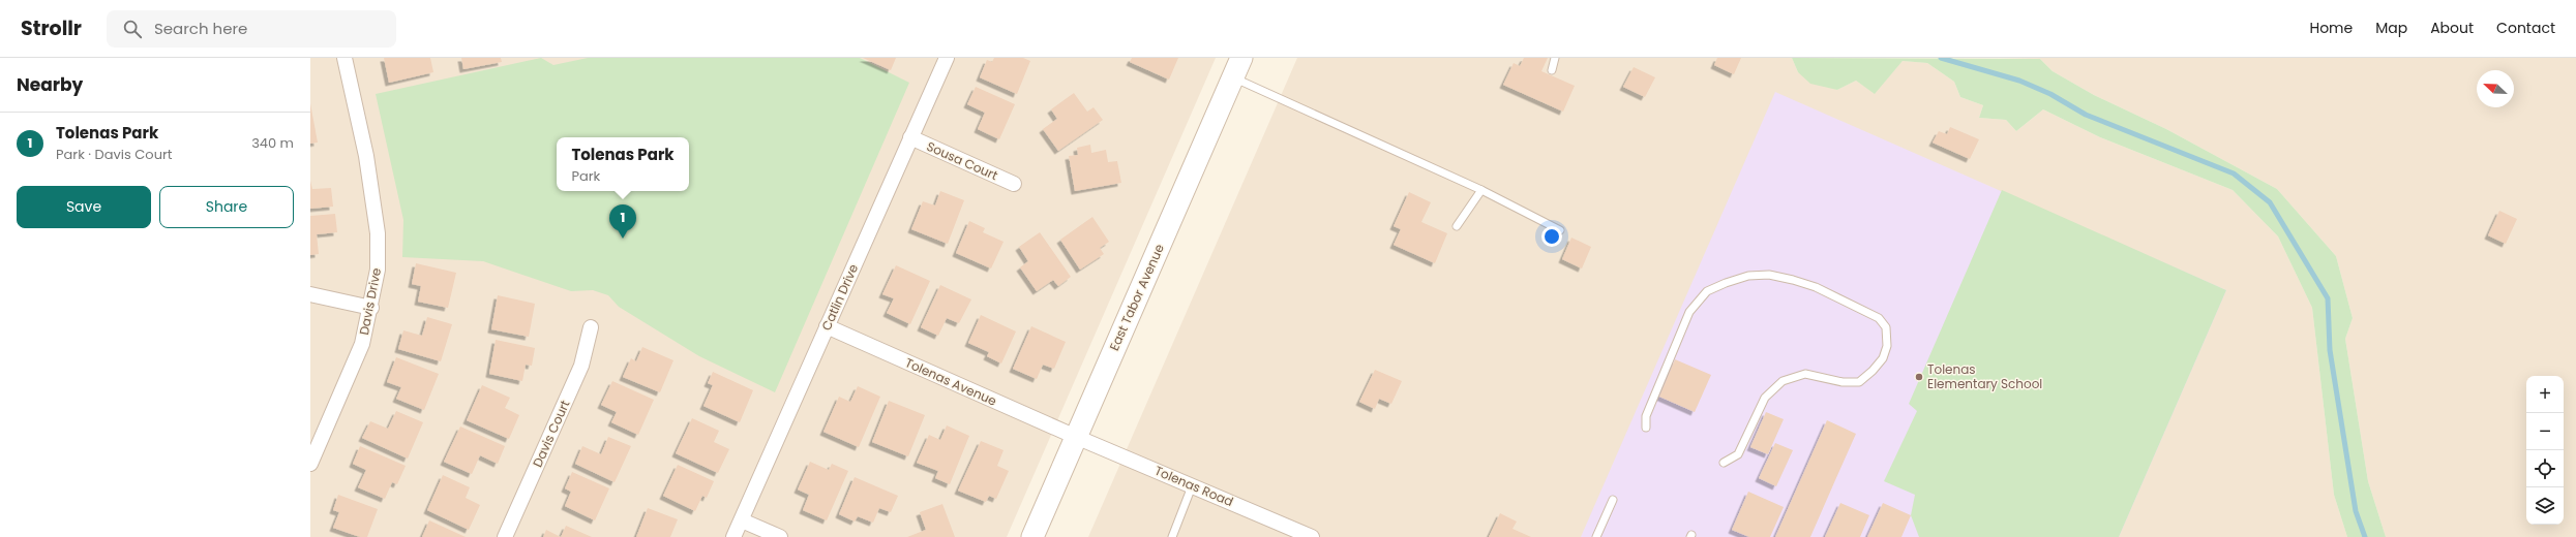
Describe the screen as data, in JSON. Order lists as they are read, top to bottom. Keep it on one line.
{"streets":{"main road":["East Tabor Avenue"],"street":["Sousa Court","Catlin Drive","Davis Drive","Tolenas Avenue","Davis Court","Tolenas Road"]},"crossings":[["Sousa Court","Catlin Drive"],["Catlin Drive","Tolenas Avenue"],["East Tabor Avenue","Tolenas Avenue"],["East Tabor Avenue","Tolenas Road"],["Tolenas Avenue","Tolenas Road"]],"places":["Tolenas Elementary School"],"north":"top left","page":{"header":"Strollr","search":"Search here","nav":["Home","Map","About","Contact"],"heading":"Nearby","list":[{"mark":"1","name":"Tolenas Park","note":"Park · Davis Court","value":"340 m"}],"popup":["Tolenas Park","Park"],"buttons":["Save","Share"],"pins":"1","map_buttons":["+","−"]}}
